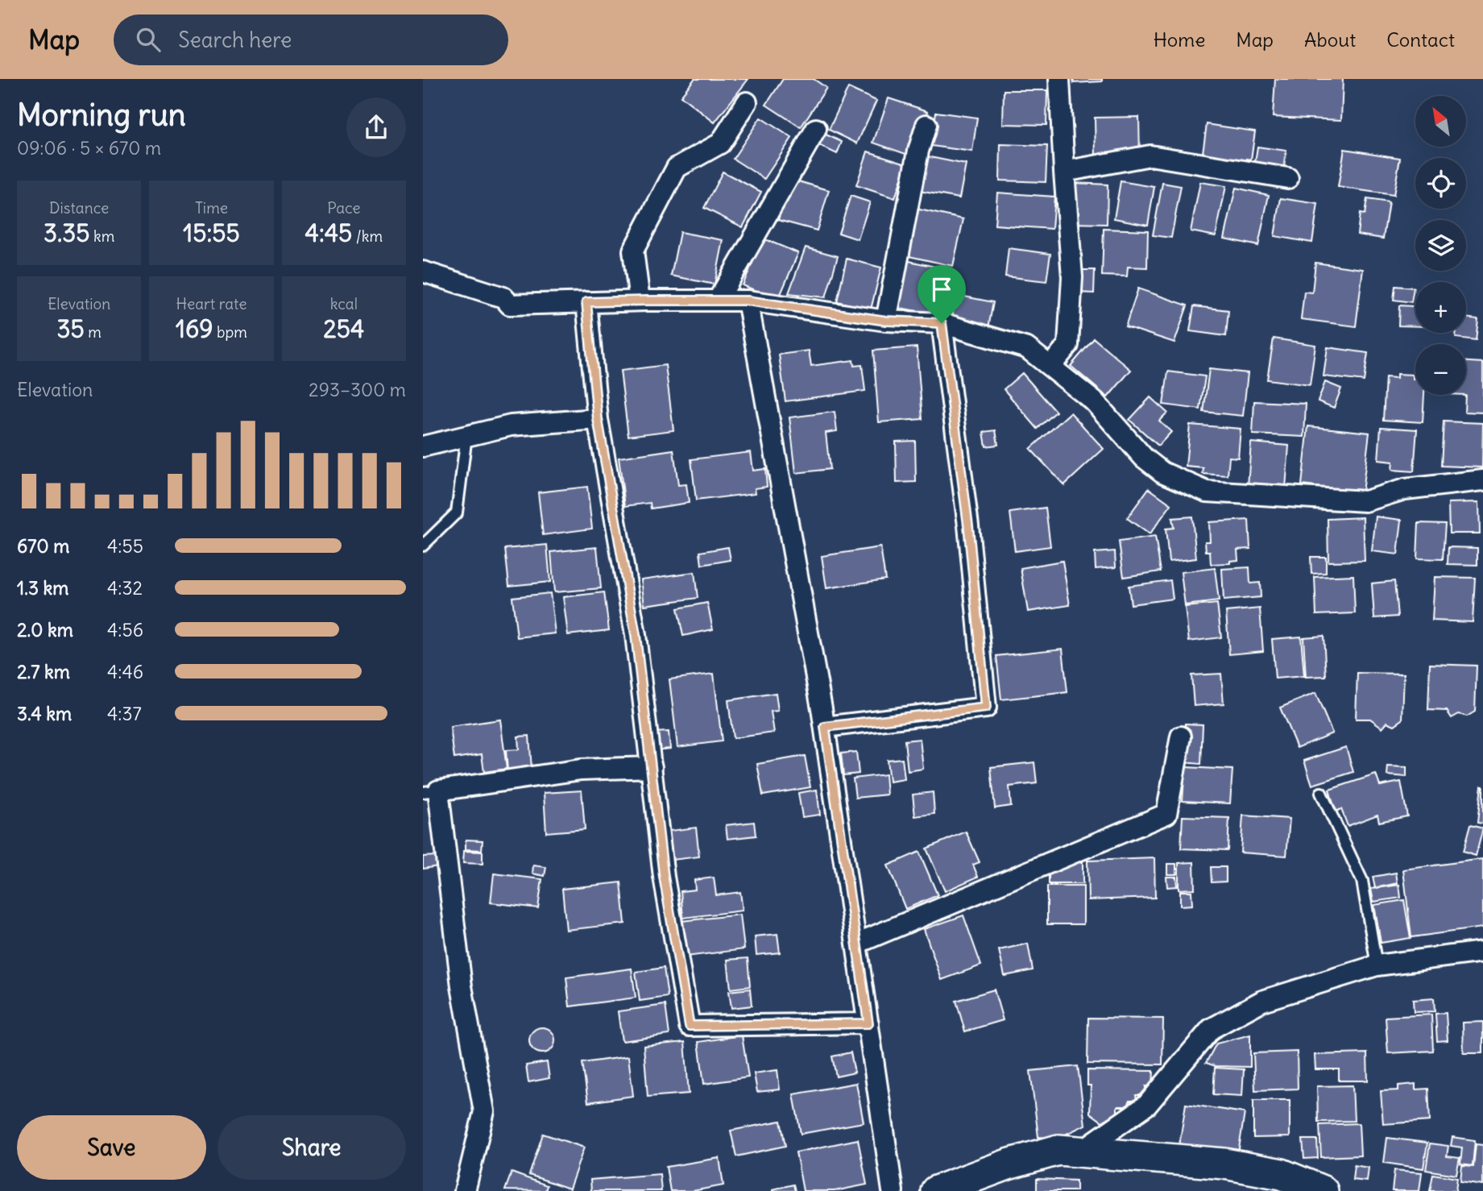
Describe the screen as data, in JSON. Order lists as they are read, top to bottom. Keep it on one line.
{"north":"top left","page":{"header":"Map","search":"Search here","nav":["Home","Map","About","Contact"],"heading":["Morning run","09:06 · 5 × 670 m"],"map_buttons":["+","−"],"stats":[["Distance","3.35 km"],["Time","15:55"],["Pace","4:45 /km"],["Elevation","35 m"],["Heart rate","169 bpm"],["kcal","254"]],"chart":["Elevation","293–300 m"],"list":[{"name":"670 m","note":"4:55"},{"name":"1.3 km","note":"4:32"},{"name":"2.0 km","note":"4:56"},{"name":"2.7 km","note":"4:46"},{"name":"3.4 km","note":"4:37"}],"buttons":["Save","Share"]}}
